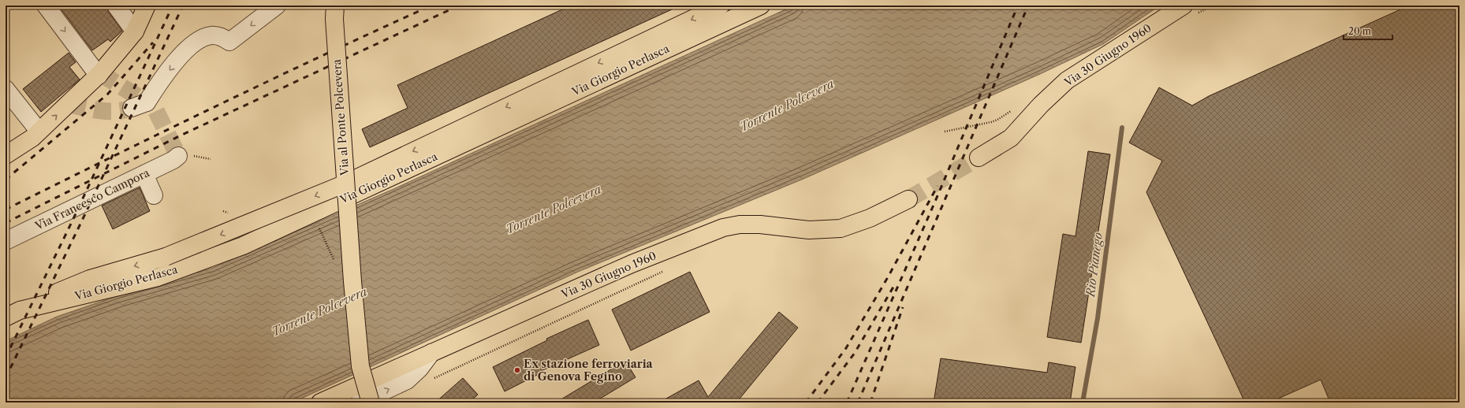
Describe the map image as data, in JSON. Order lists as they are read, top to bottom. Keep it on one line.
{"streets":{"main road":["Via 30 Giugno 1960","Via Giorgio Perlasca","Via al Ponte Polcevera"],"street":["Via Francesco Campora"]},"water":["Torrente Polcevera","Rio Pianego"],"places":["Ex stazione ferroviaria di Genova Fegino"],"scale_bar":"20 m"}
